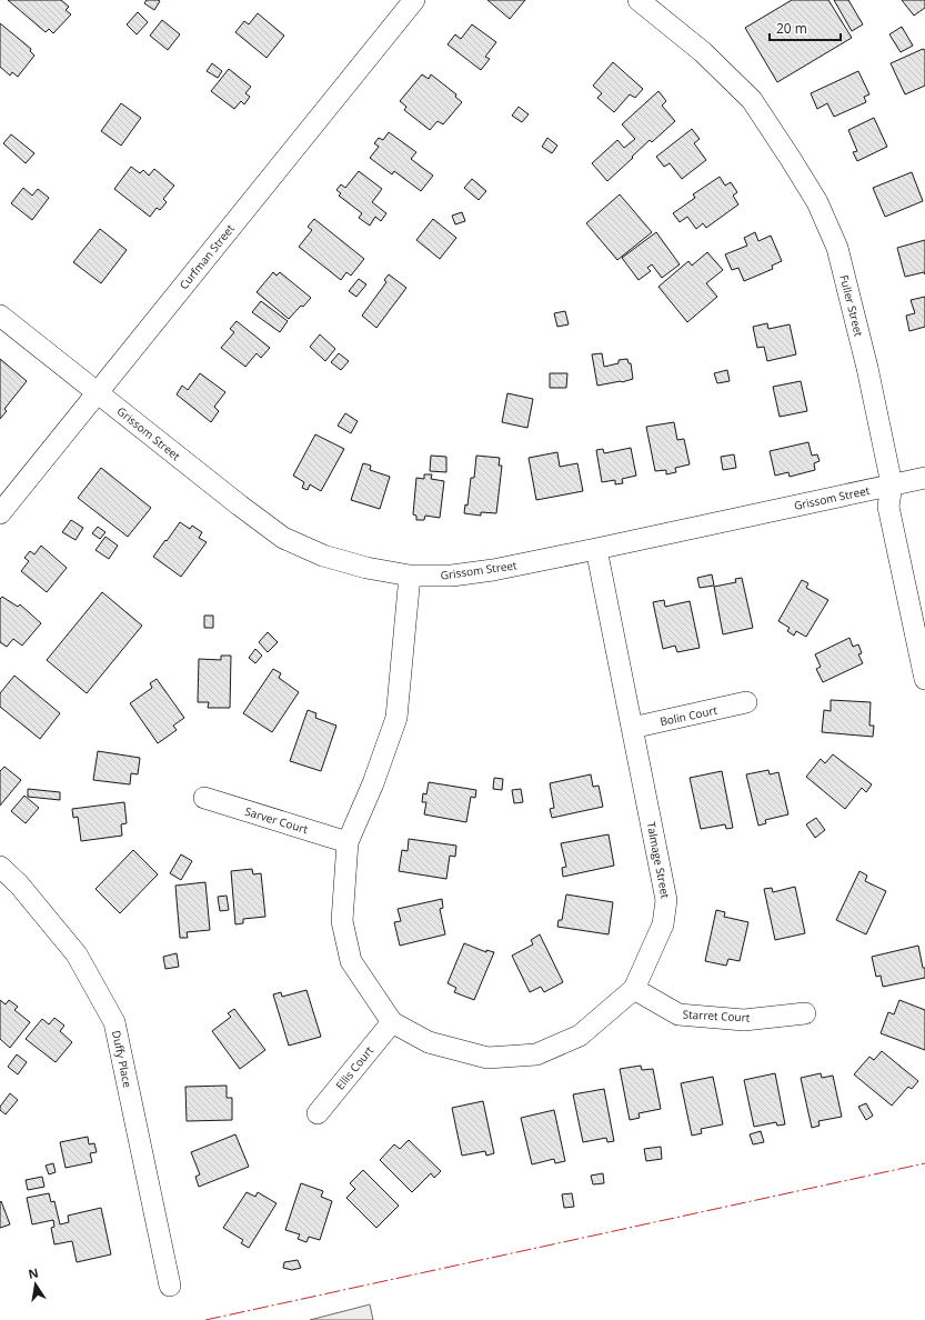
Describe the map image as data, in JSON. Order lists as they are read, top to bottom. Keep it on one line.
{"streets":{"street":["Curfman Street","Fuller Street","Grissom Street","Bolin Court","Sarver Court","Talmage Street","Starret Court","Duffy Place","Ellis Court"]},"crossings":[["Curfman Street","Grissom Street"],["Fuller Street","Grissom Street"],["Grissom Street","Talmage Street"],["Bolin Court","Talmage Street"],["Sarver Court","Talmage Street"],["Talmage Street","Starret Court"],["Talmage Street","Ellis Court"]],"scale_bar":"20 m","north":"top"}
